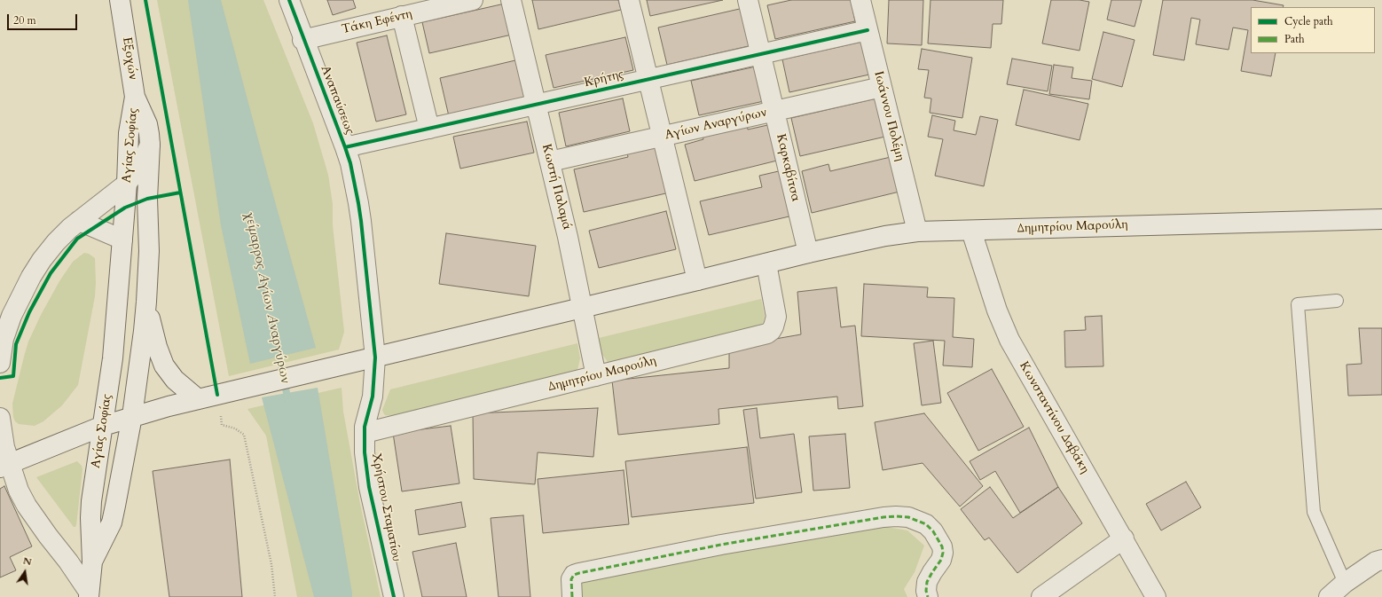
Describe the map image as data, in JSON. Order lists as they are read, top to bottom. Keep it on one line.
{"streets":{"street":["Τάκη Εφέντη","Εξοχών","Κρήτης","Αναπαύσεως","Ιωάννου Πολέμη","Αγίων Αναργύρων","Αγίας Σοφίας","Καρκαβίτσα","Κωστή Παλαμά","Δημητρίου Μαρούλη","Κωνσταντίνου Δαβάκη","Χρήστου Σταματίου"]},"crossings":[["Τάκη Εφέντη","Αναπαύσεως"],["Εξοχών","Αγίας Σοφίας"],["Κρήτης","Αναπαύσεως"],["Κρήτης","Ιωάννου Πολέμη"],["Κρήτης","Καρκαβίτσα"],["Κρήτης","Κωστή Παλαμά"],["Αναπαύσεως","Δημητρίου Μαρούλη"],["Αναπαύσεως","Χρήστου Σταματίου"],["Ιωάννου Πολέμη","Αγίων Αναργύρων"],["Ιωάννου Πολέμη","Δημητρίου Μαρούλη"],["Αγίων Αναργύρων","Καρκαβίτσα"],["Αγίων Αναργύρων","Κωστή Παλαμά"],["Καρκαβίτσα","Δημητρίου Μαρούλη"],["Κωστή Παλαμά","Δημητρίου Μαρούλη"],["Δημητρίου Μαρούλη","Κωνσταντίνου Δαβάκη"],["Δημητρίου Μαρούλη","Χρήστου Σταματίου"]],"water":["χείμαρρος Αγίων Αναργύρων"],"legend":["Cycle path","Path"],"scale_bar":"20 m","north":"top"}
